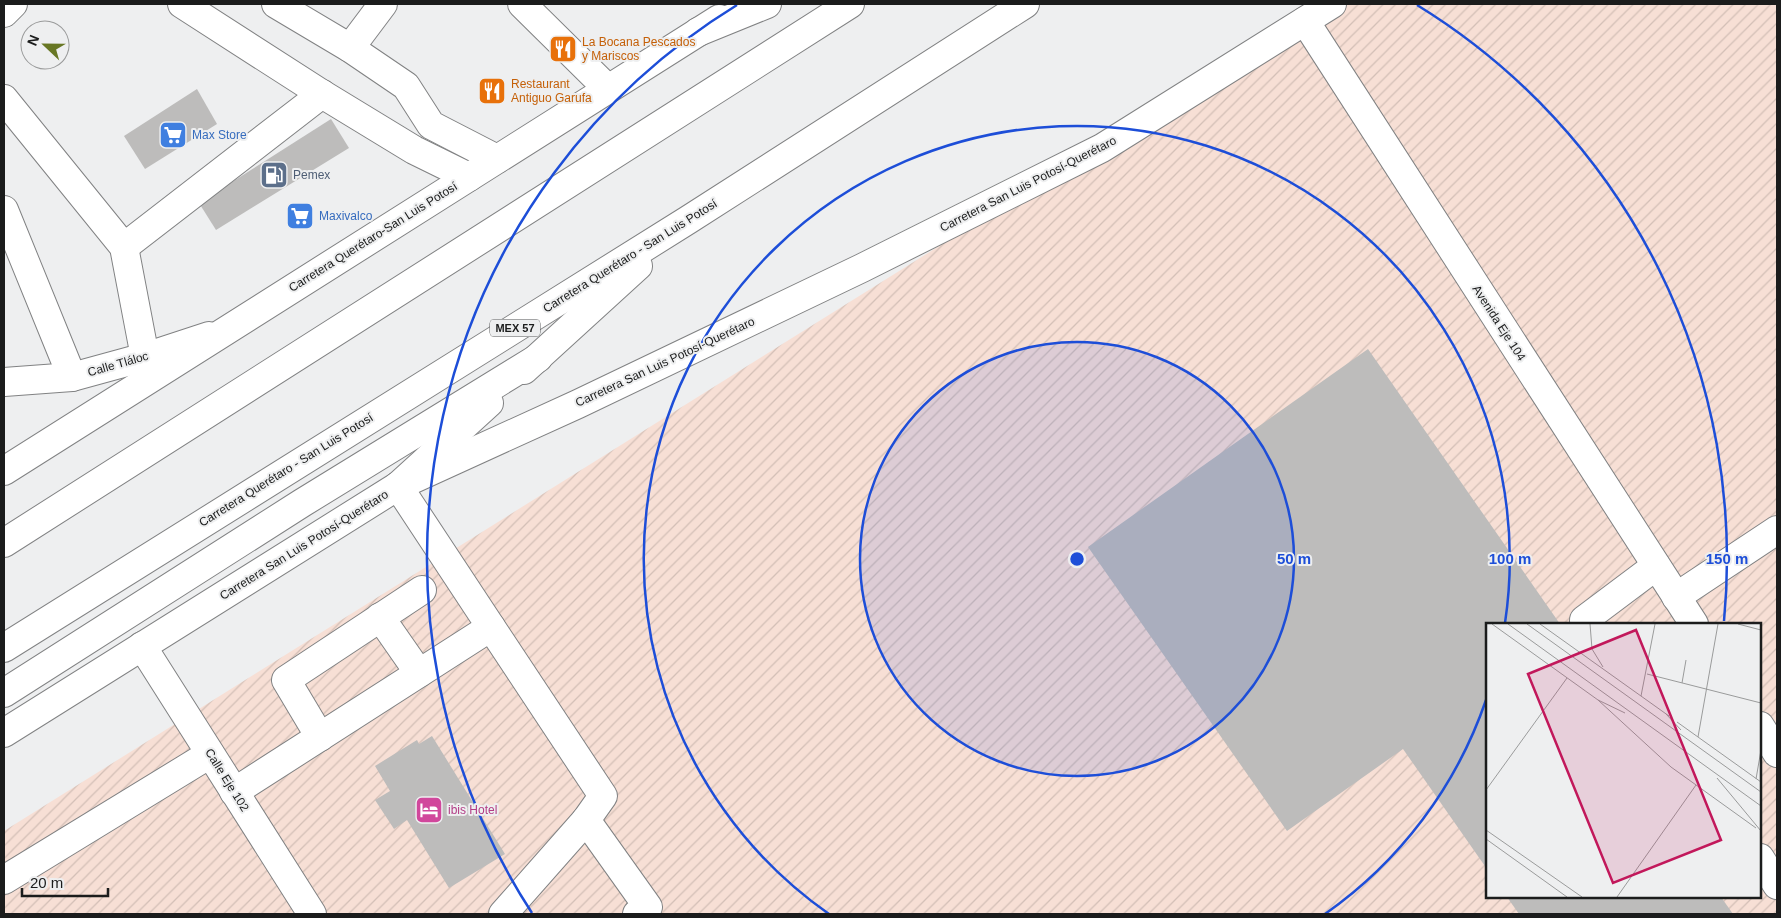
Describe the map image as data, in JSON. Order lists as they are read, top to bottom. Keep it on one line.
{"streets":{"main road":["Carretera San Luis Potosí-Querétaro","Carretera Querétaro-San Luis Potosí","Carretera Querétaro - San Luis Potosí","Avenida Eje 104","MEX 57","Calle Tláloc","Calle Eje 102"]},"crossings":[["Carretera San Luis Potosí-Querétaro","Avenida Eje 104"],["Carretera San Luis Potosí-Querétaro","Calle Eje 102"],["Carretera Querétaro-San Luis Potosí","Calle Tláloc"]],"places":{"restaurant":["La Bocana Pescados y Mariscos","Restaurant Antiguo Garufa"],"supermarket":["Max Store","Maxivalco"],"fuel station":["Pemex"],"hotel":["ibis Hotel"]},"scale_bar":"20 m","north":"left","rings":["50 m","100 m","150 m"]}
